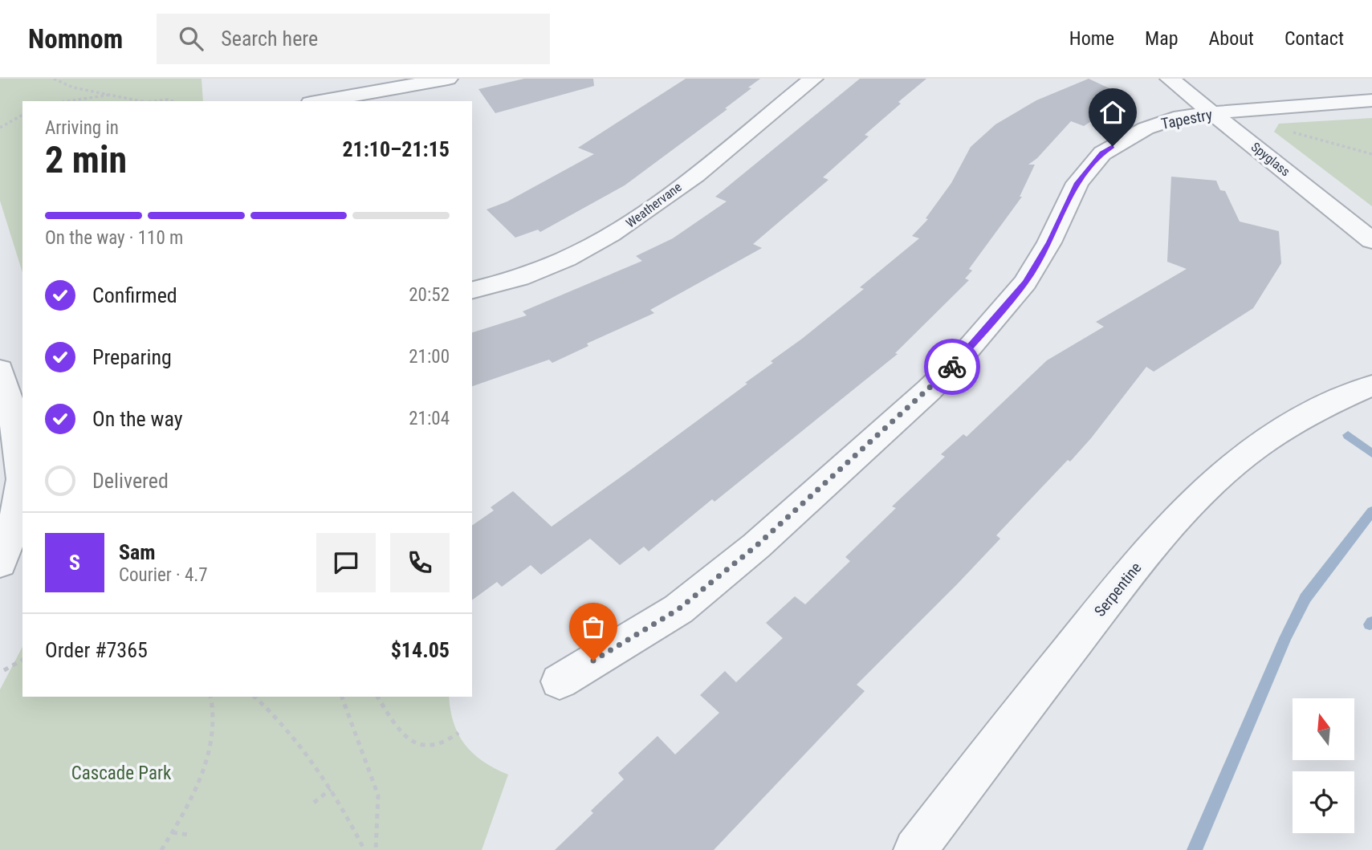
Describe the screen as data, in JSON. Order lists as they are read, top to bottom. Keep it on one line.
{"streets":{"street":["Tapestry","Spyglass","Weathervane","Serpentine"]},"crossings":[["Tapestry","Spyglass"]],"parks":["Cascade Park"],"north":"top","page":{"header":"Nomnom","search":"Search here","nav":["Home","Map","About","Contact"],"heading":["2 min","Arriving in","21:10–21:15"],"panel":["Sam","Courier · 4.7","Order #7365","$14.05"],"bar":"On the way · 110 m","list":[["Confirmed","20:52"],["Preparing","21:00"],["On the way","21:04"],"Delivered"],"round":"S"}}
